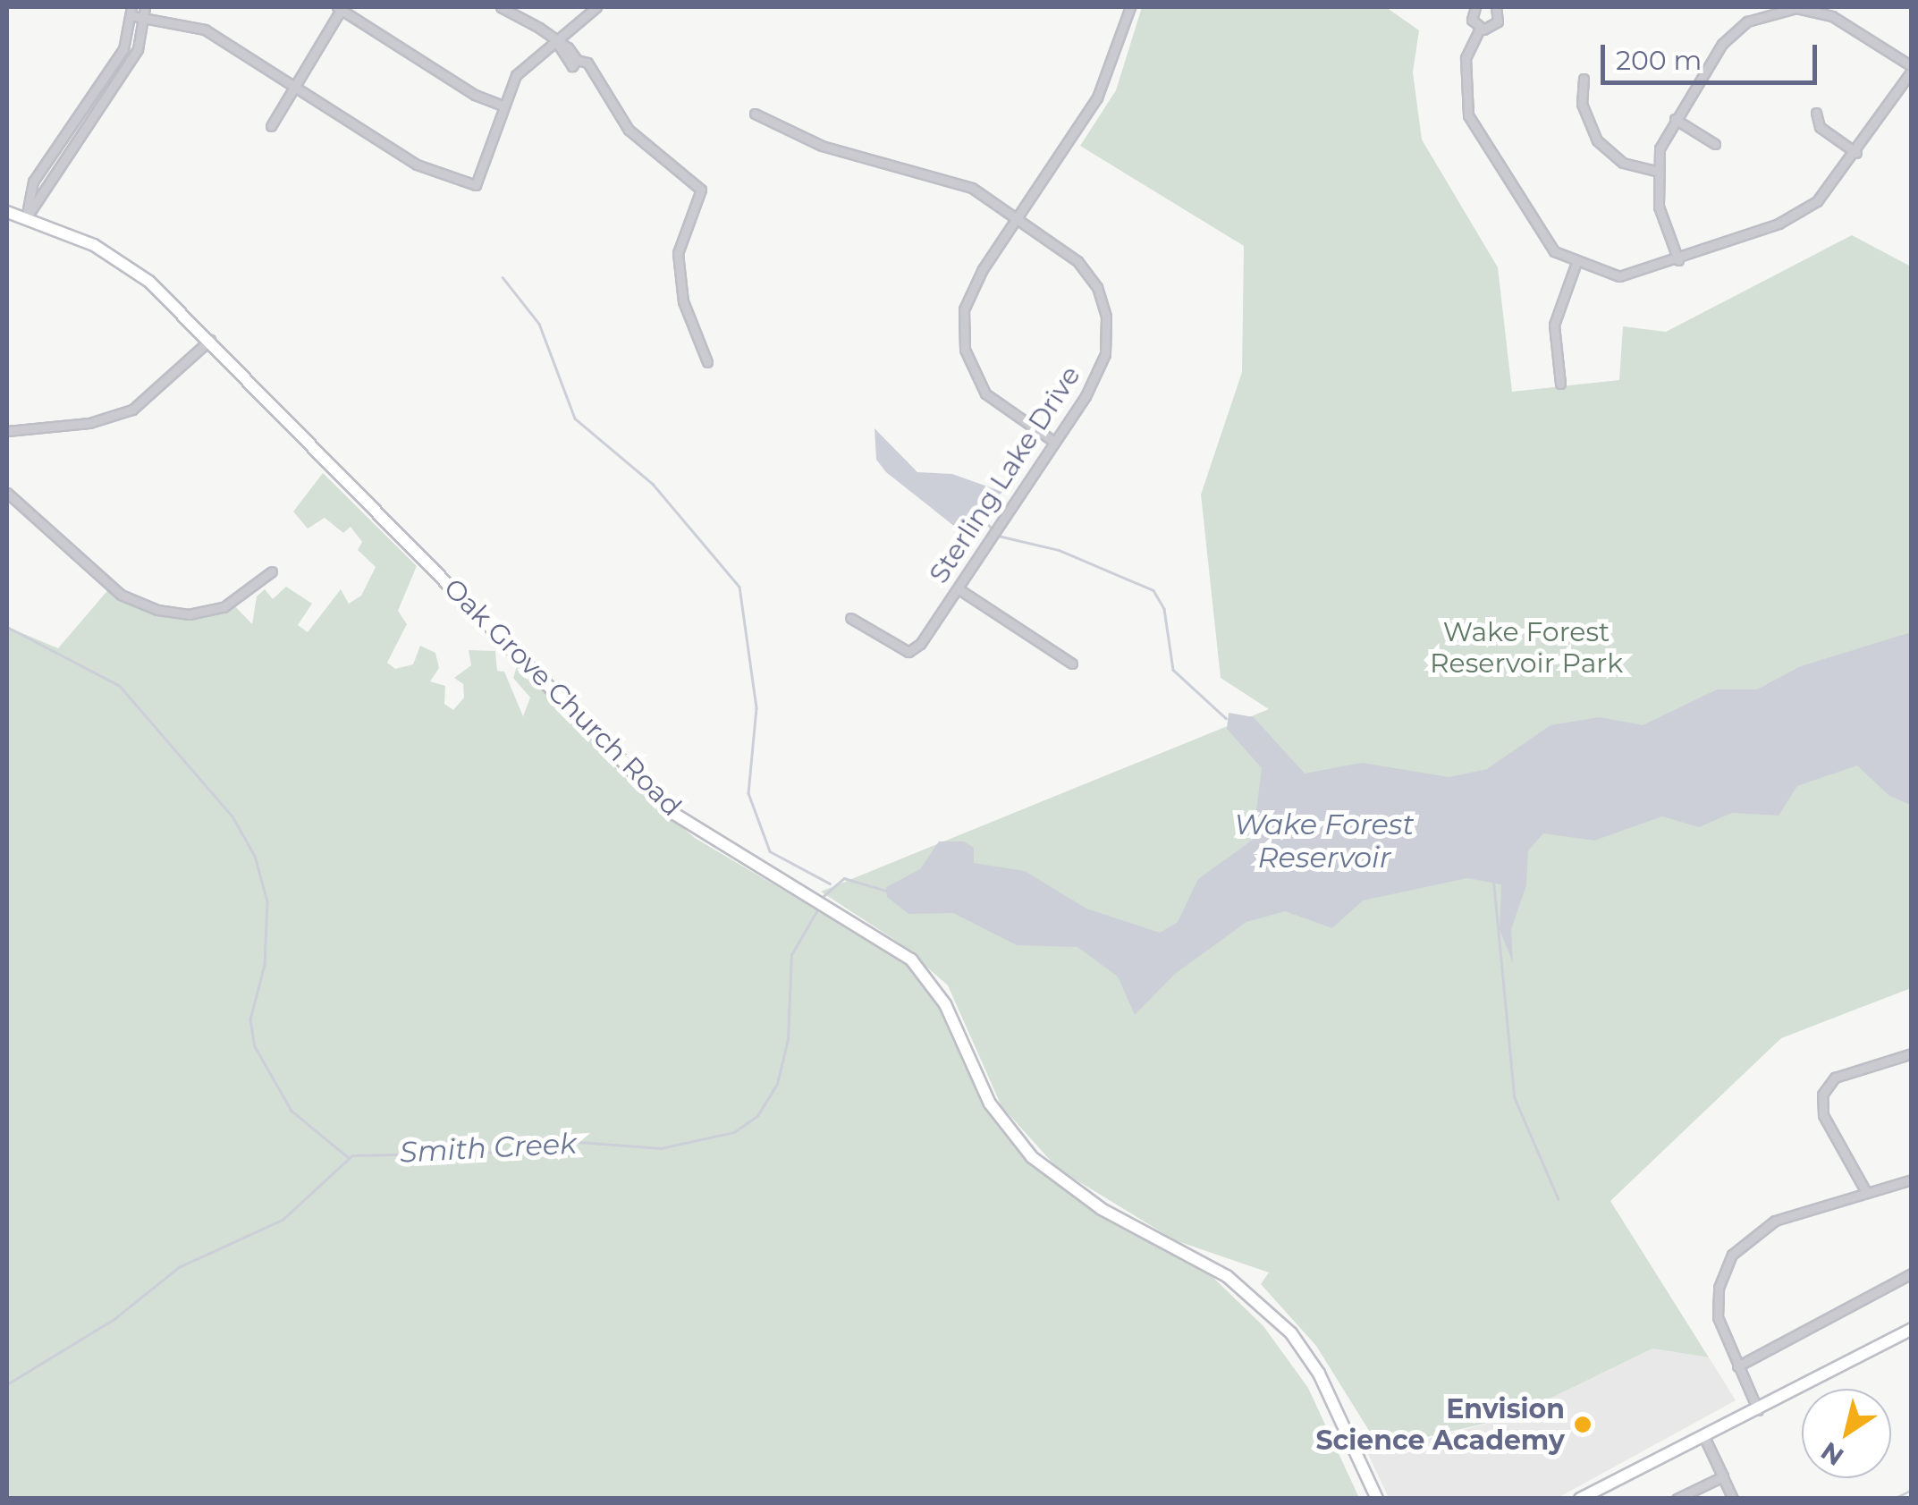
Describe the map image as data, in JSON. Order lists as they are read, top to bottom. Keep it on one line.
{"streets":{"main road":["Oak Grove Church Road"],"street":["Sterling Lake Drive"]},"water":["Wake Forest Reservoir","Smith Creek"],"parks":["Wake Forest Reservoir Park"],"places":["Envision Science Academy"],"scale_bar":"200 m","north":"bottom left"}
